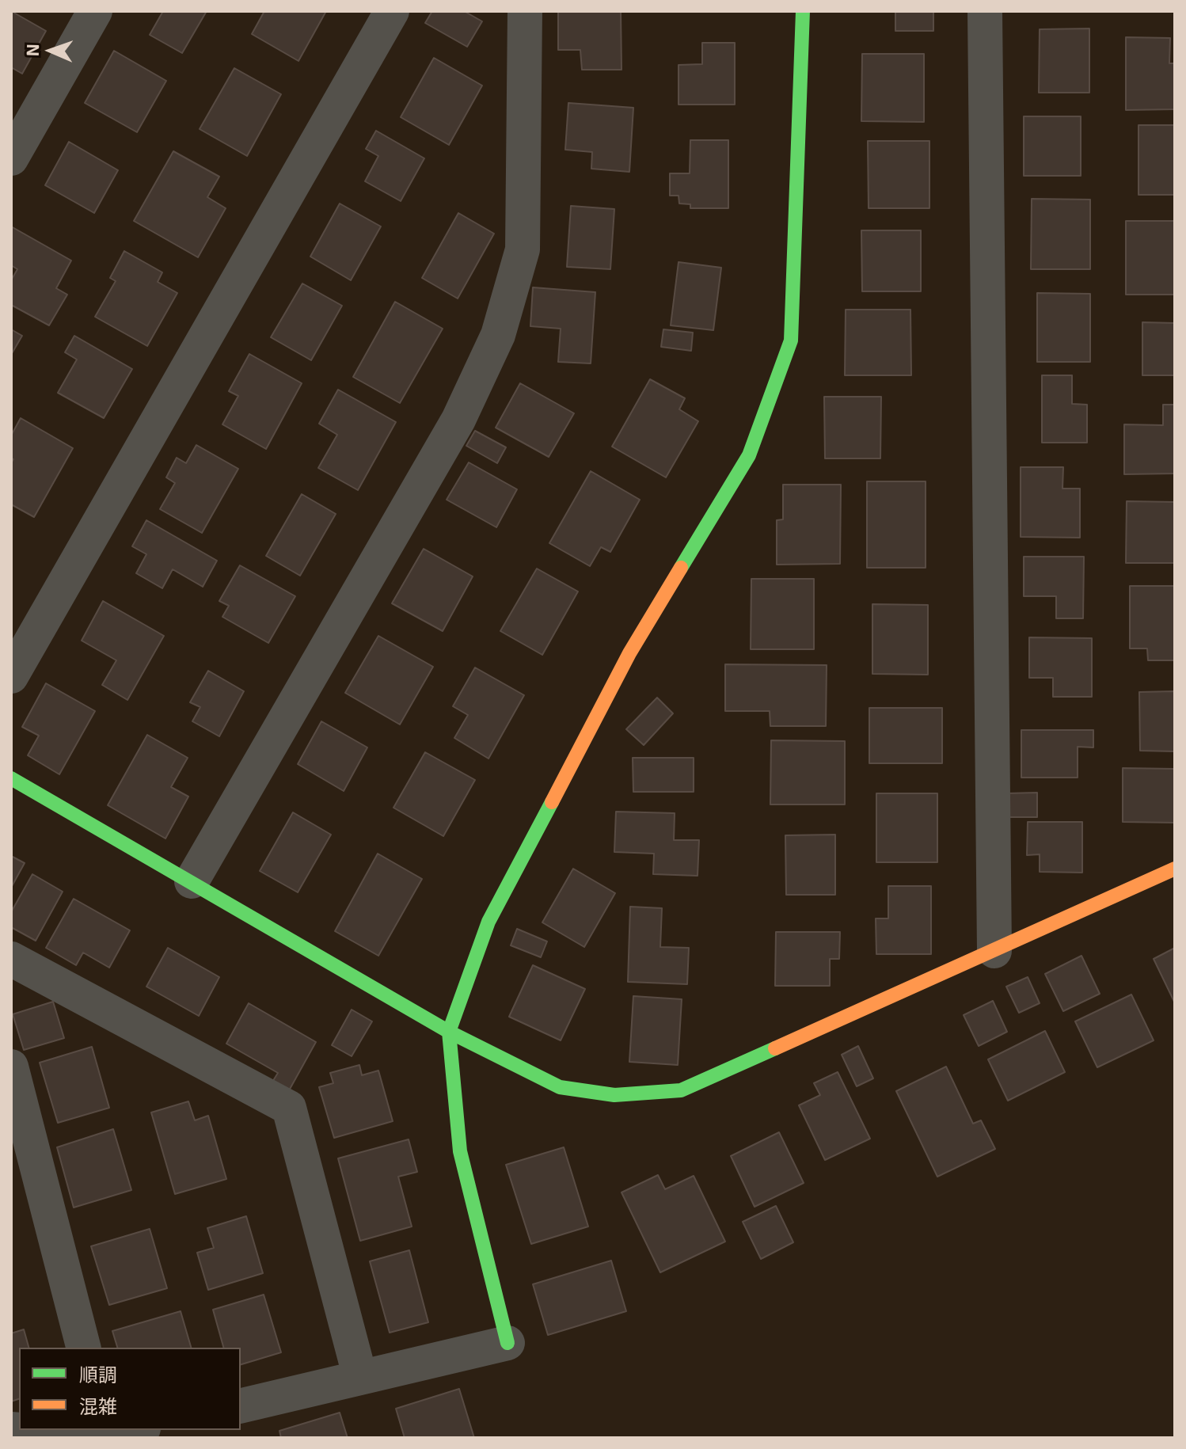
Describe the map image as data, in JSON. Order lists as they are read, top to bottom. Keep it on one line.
{"legend":["順調","混雑"],"north":"left"}
